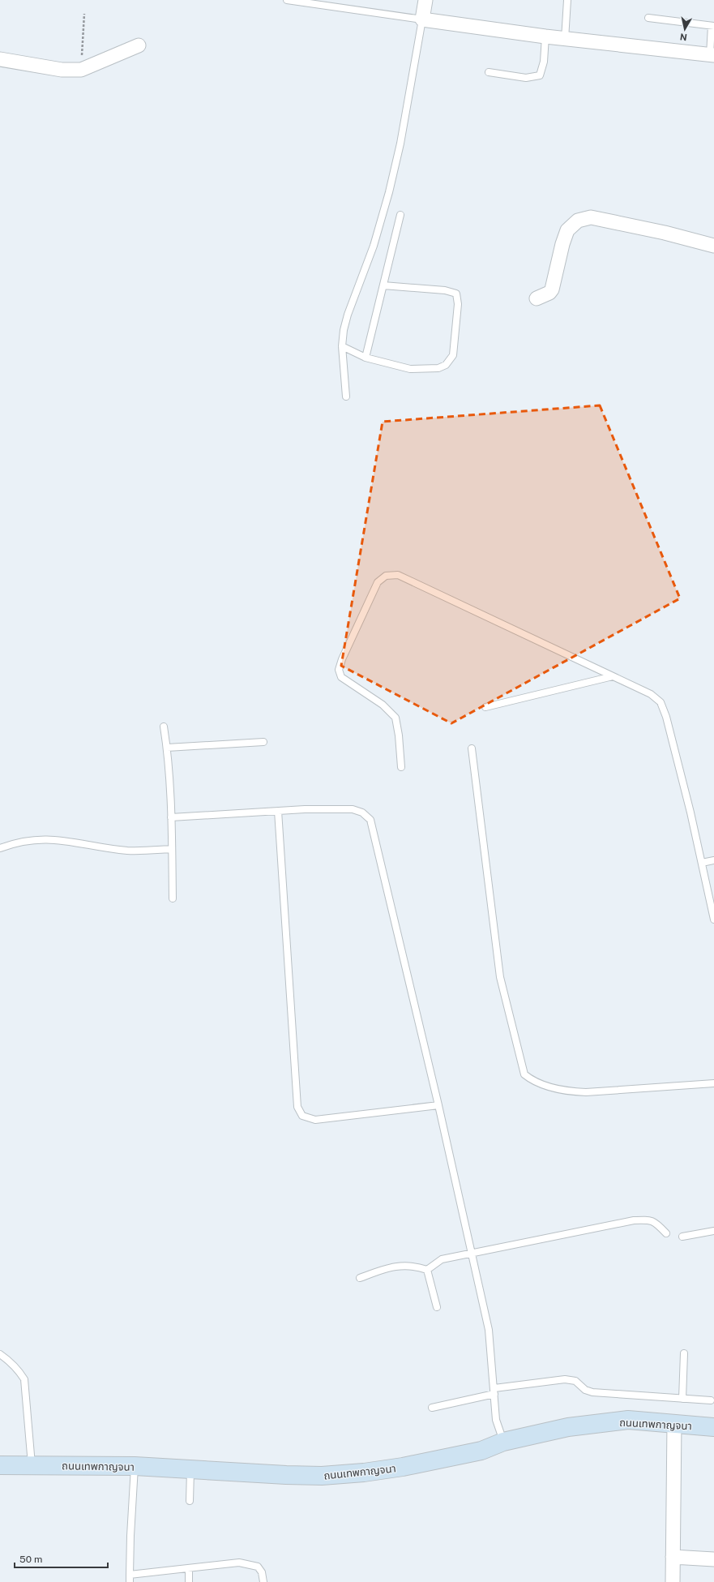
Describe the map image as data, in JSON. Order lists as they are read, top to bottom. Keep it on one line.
{"streets":{"street":["ถนนเทพกาญจนา"]},"scale_bar":"50 m","north":"bottom"}
